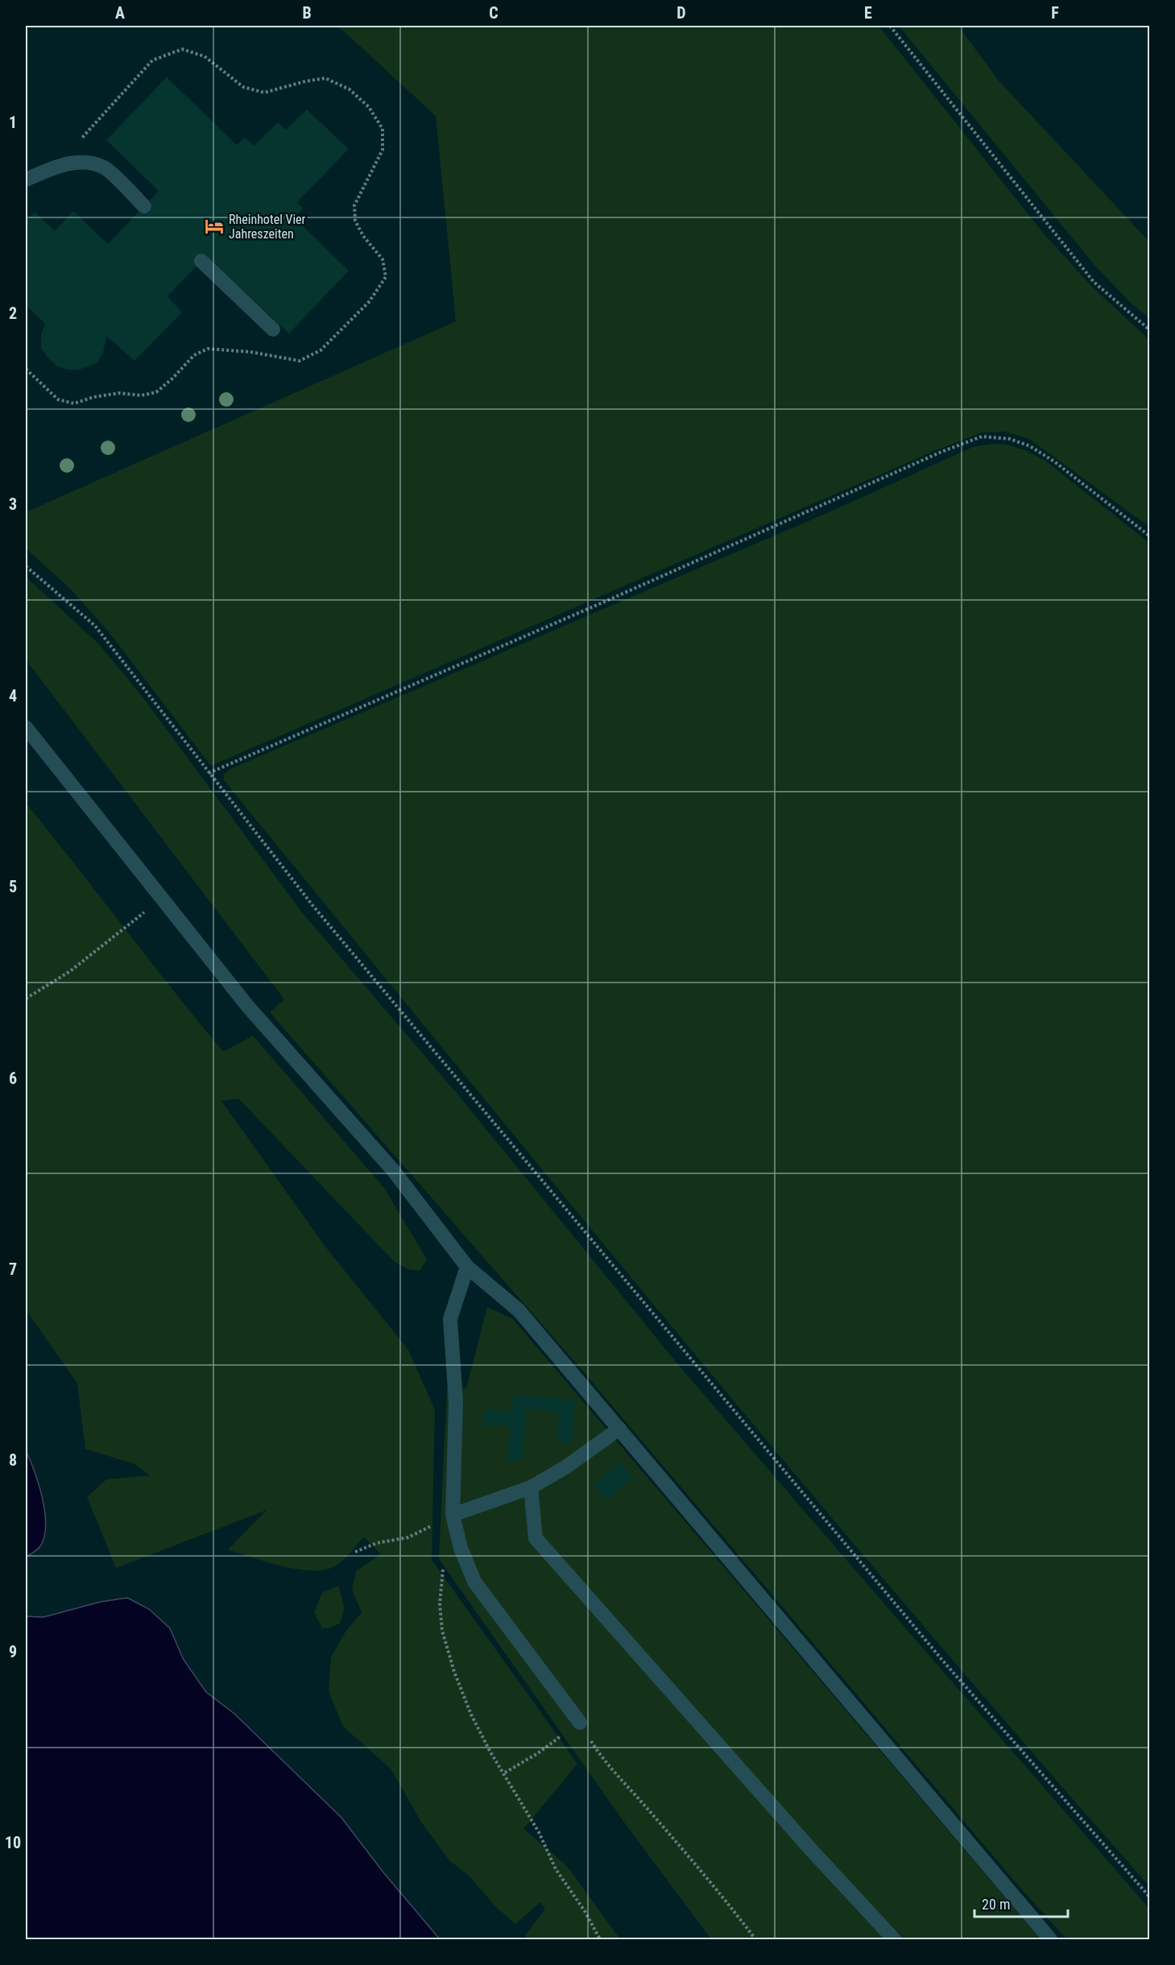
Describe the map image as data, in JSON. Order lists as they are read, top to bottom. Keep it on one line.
{"places":{"hotel":["Rheinhotel Vier Jahreszeiten"]},"scale_bar":"20 m","grid":{"columns":["A","B","C","D","E","F"],"rows":["1","2","3","4","5","6","7","8","9","10"]}}
